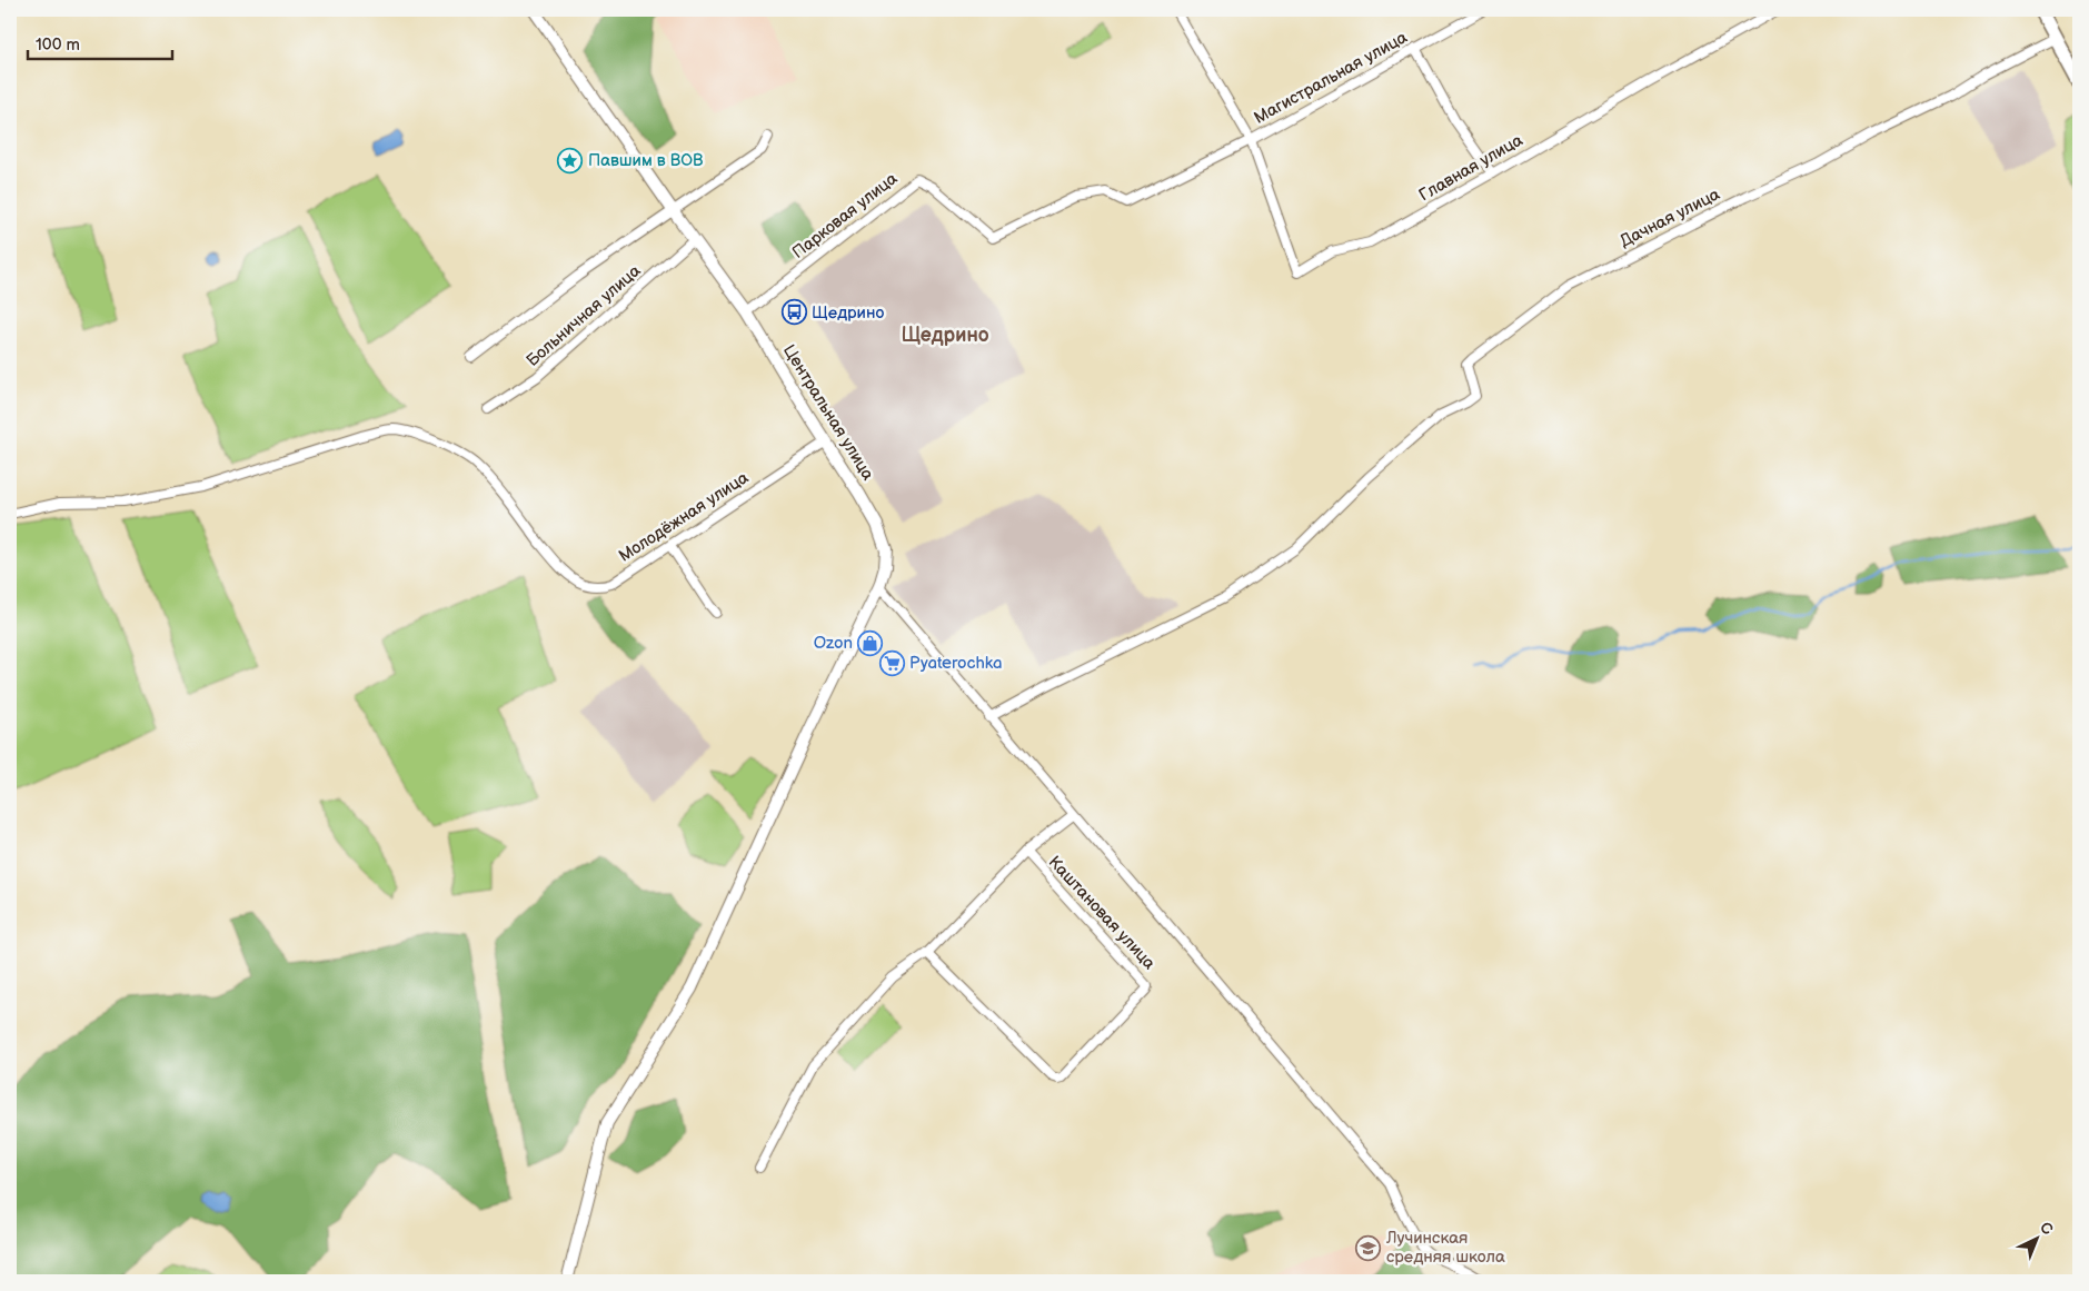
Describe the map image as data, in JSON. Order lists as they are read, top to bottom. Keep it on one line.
{"streets":{"street":["Магистральная улица","Главная улица","Парковая улица","Дачная улица","Больничная улица","Центральная улица","Молодёжная улица","Каштановая улица"]},"crossings":[["Магистральная улица","Главная улица"],["Магистральная улица","Парковая улица"],["Парковая улица","Центральная улица"],["Больничная улица","Центральная улица"],["Центральная улица","Молодёжная улица"]],"districts":["Щедрино"],"places":{"place":["Павшим в ВОВ"],"bus stop":["Щедрино"],"shop":["Ozon"],"supermarket":["Pyaterochka"],"school or university":["Лучинская средняя школа"]},"scale_bar":"100 m","north":"top right"}
